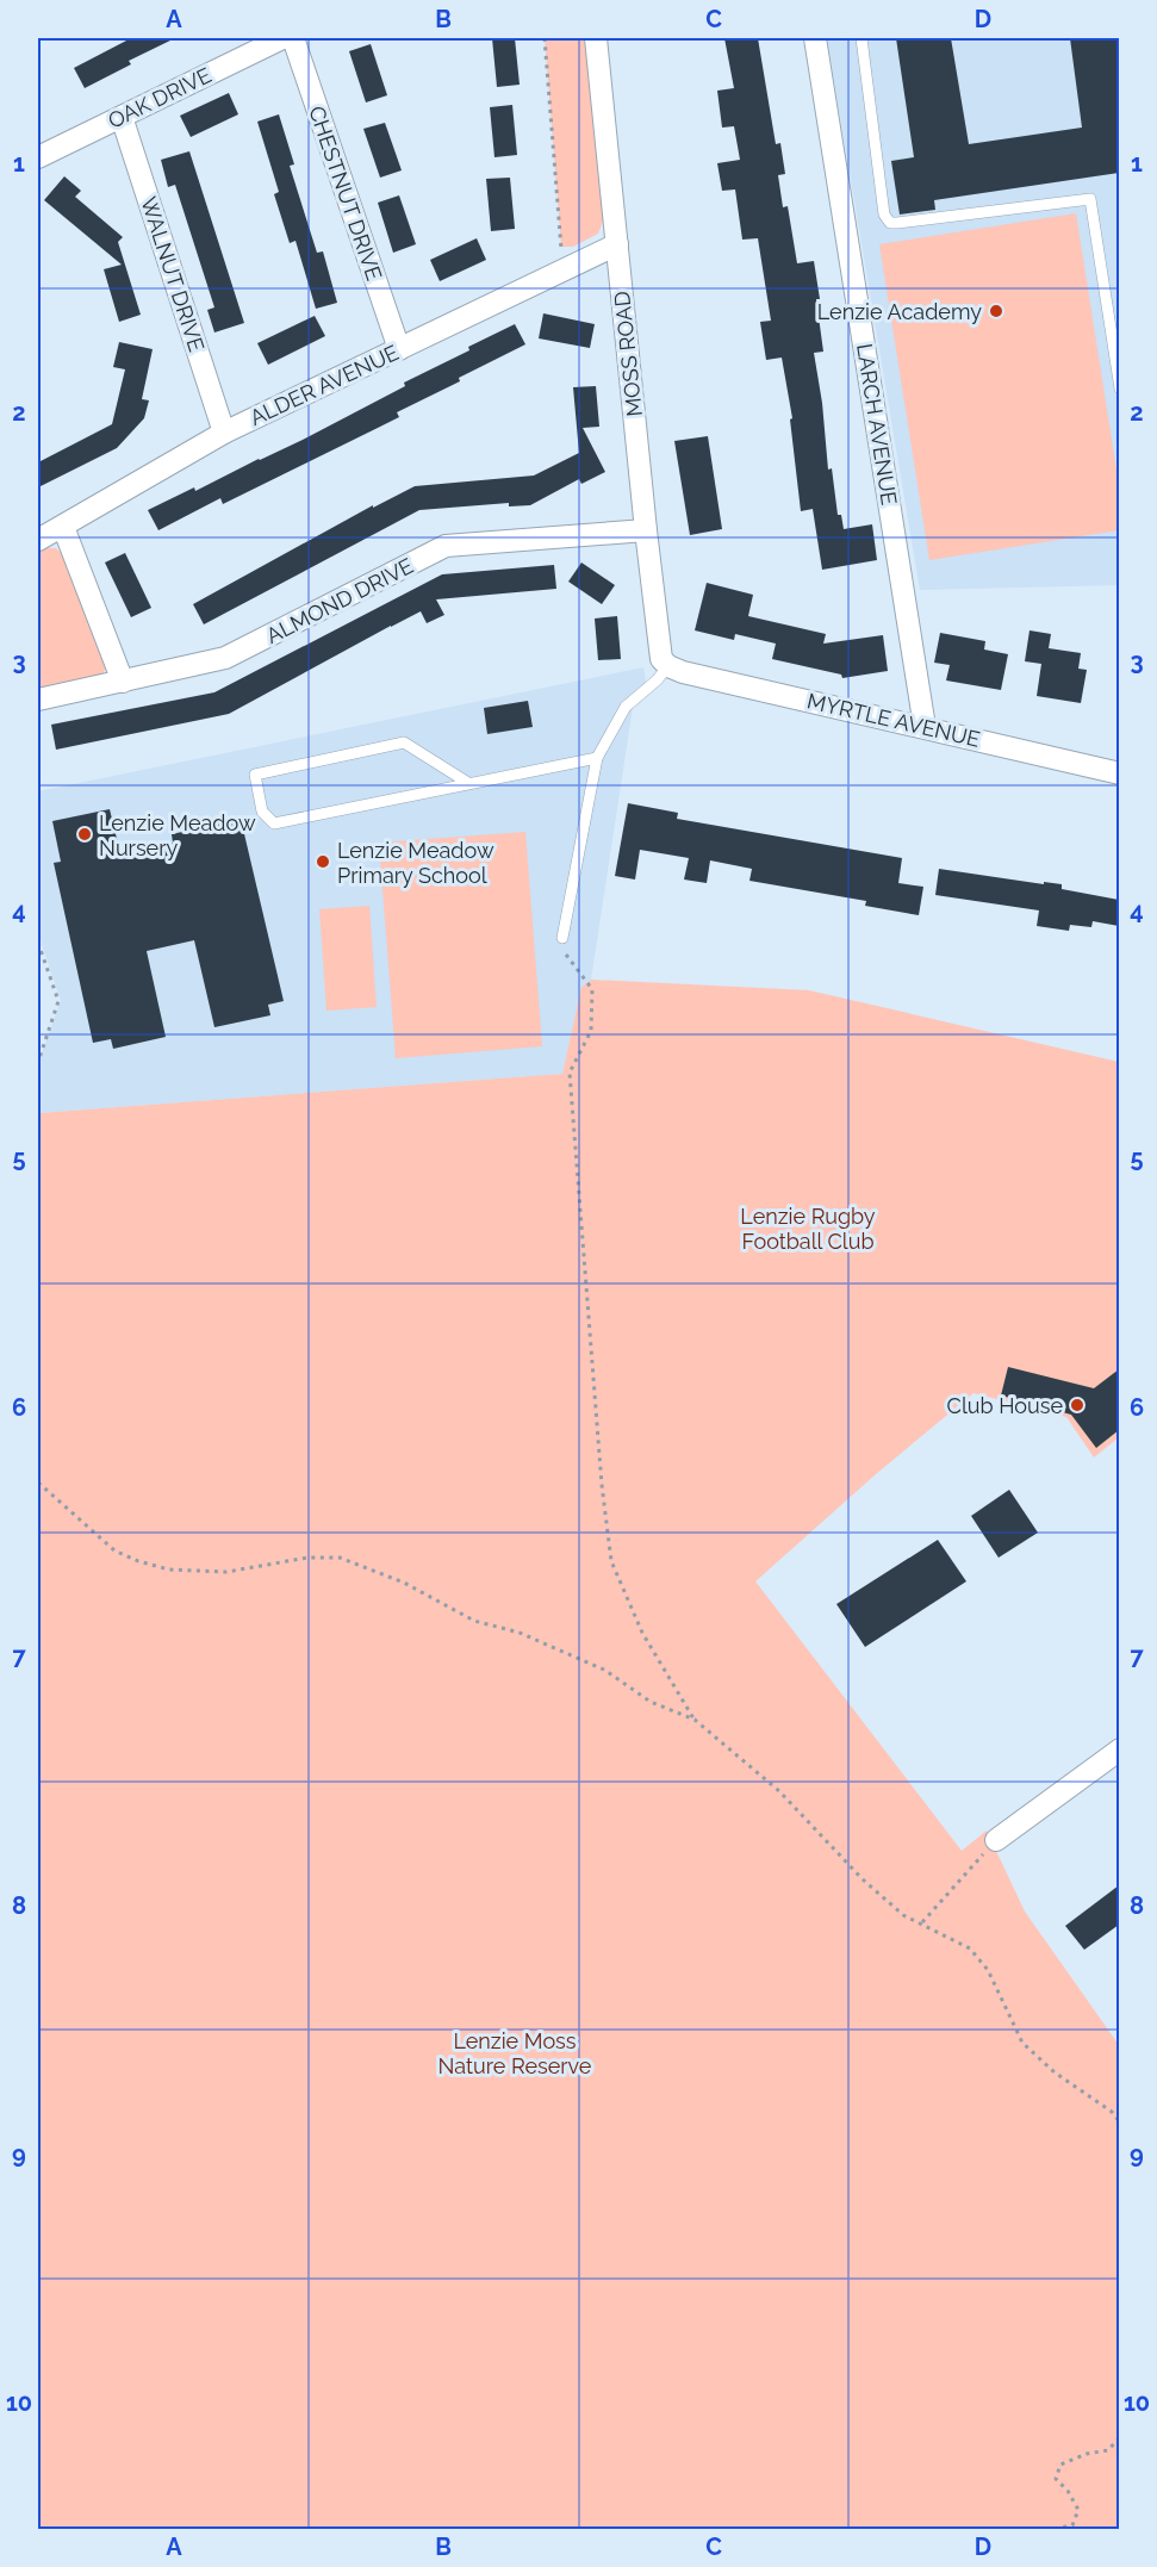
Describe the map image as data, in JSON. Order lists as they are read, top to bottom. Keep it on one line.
{"streets":{"street":["OAK DRIVE","CHESTNUT DRIVE","WALNUT DRIVE","MOSS ROAD","ALDER AVENUE","LARCH AVENUE","ALMOND DRIVE","MYRTLE AVENUE"]},"crossings":[["OAK DRIVE","WALNUT DRIVE"],["CHESTNUT DRIVE","ALDER AVENUE"],["WALNUT DRIVE","ALDER AVENUE"],["MOSS ROAD","ALDER AVENUE"],["MOSS ROAD","ALMOND DRIVE"],["MOSS ROAD","MYRTLE AVENUE"],["LARCH AVENUE","MYRTLE AVENUE"]],"parks":["Lenzie Rugby Football Club","Lenzie Moss Nature Reserve"],"places":["Lenzie Academy","Lenzie Meadow Nursery","Lenzie Meadow Primary School","Club House"],"grid":{"columns":["A","B","C","D"],"rows":["1","2","3","4","5","6","7","8","9","10"]}}
